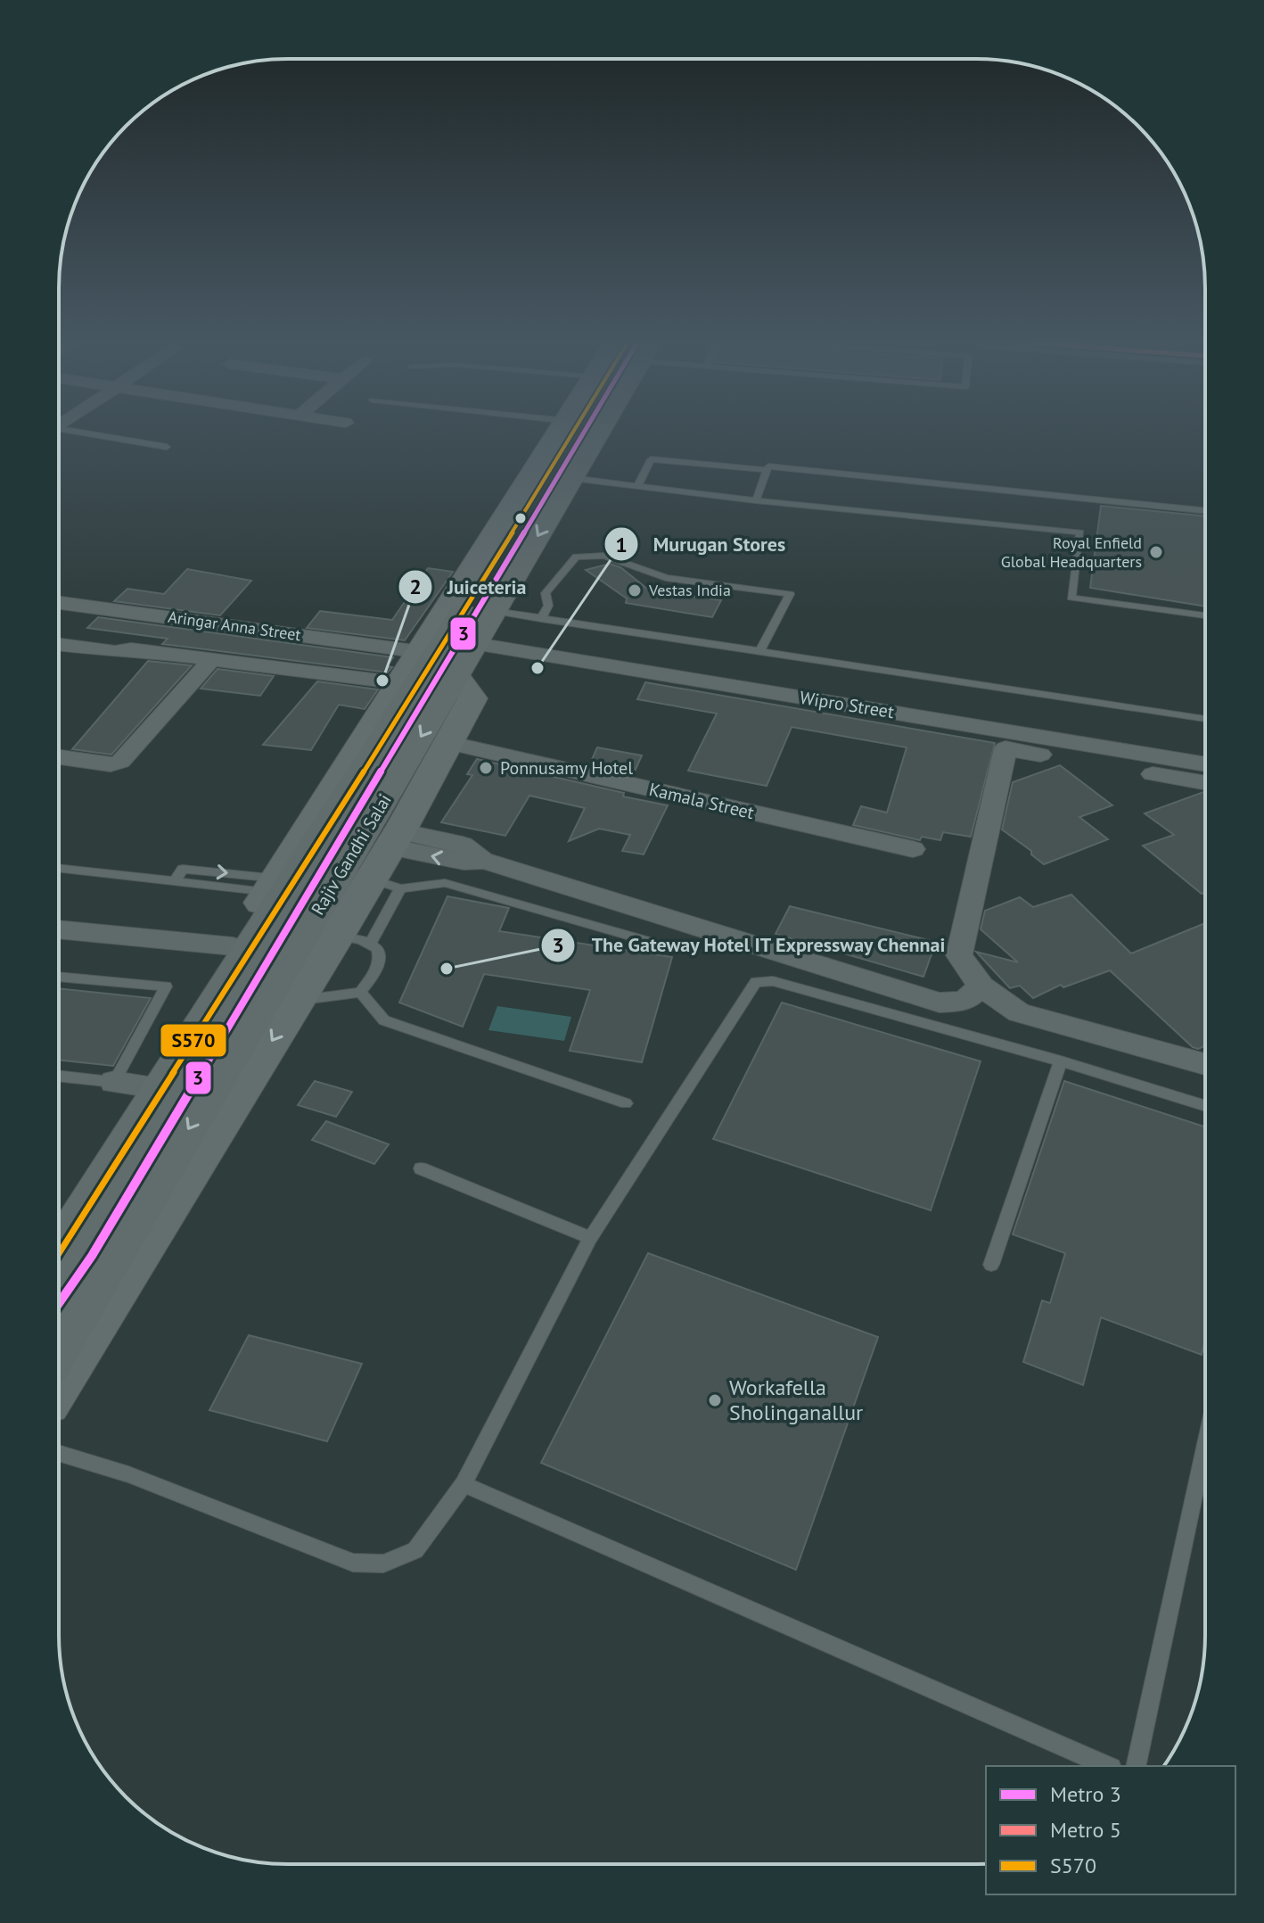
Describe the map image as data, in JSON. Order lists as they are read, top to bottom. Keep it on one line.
{"streets":{"main road":["Rajiv Gandhi Salai"],"street":["Aringar Anna Street","Wipro Street","Kamala Street"]},"crossings":[["Wipro Street","Rajiv Gandhi Salai"]],"places":["Royal Enfield Global Headquarters","Vestas India","Murugan Stores","Juiceteria","Ponnusamy Hotel","The Gateway Hotel IT Expressway Chennai","Workafella Sholinganallur"],"lines":["metro line 3","transit line S570"],"legend":["Metro 3","Metro 5","S570"]}
